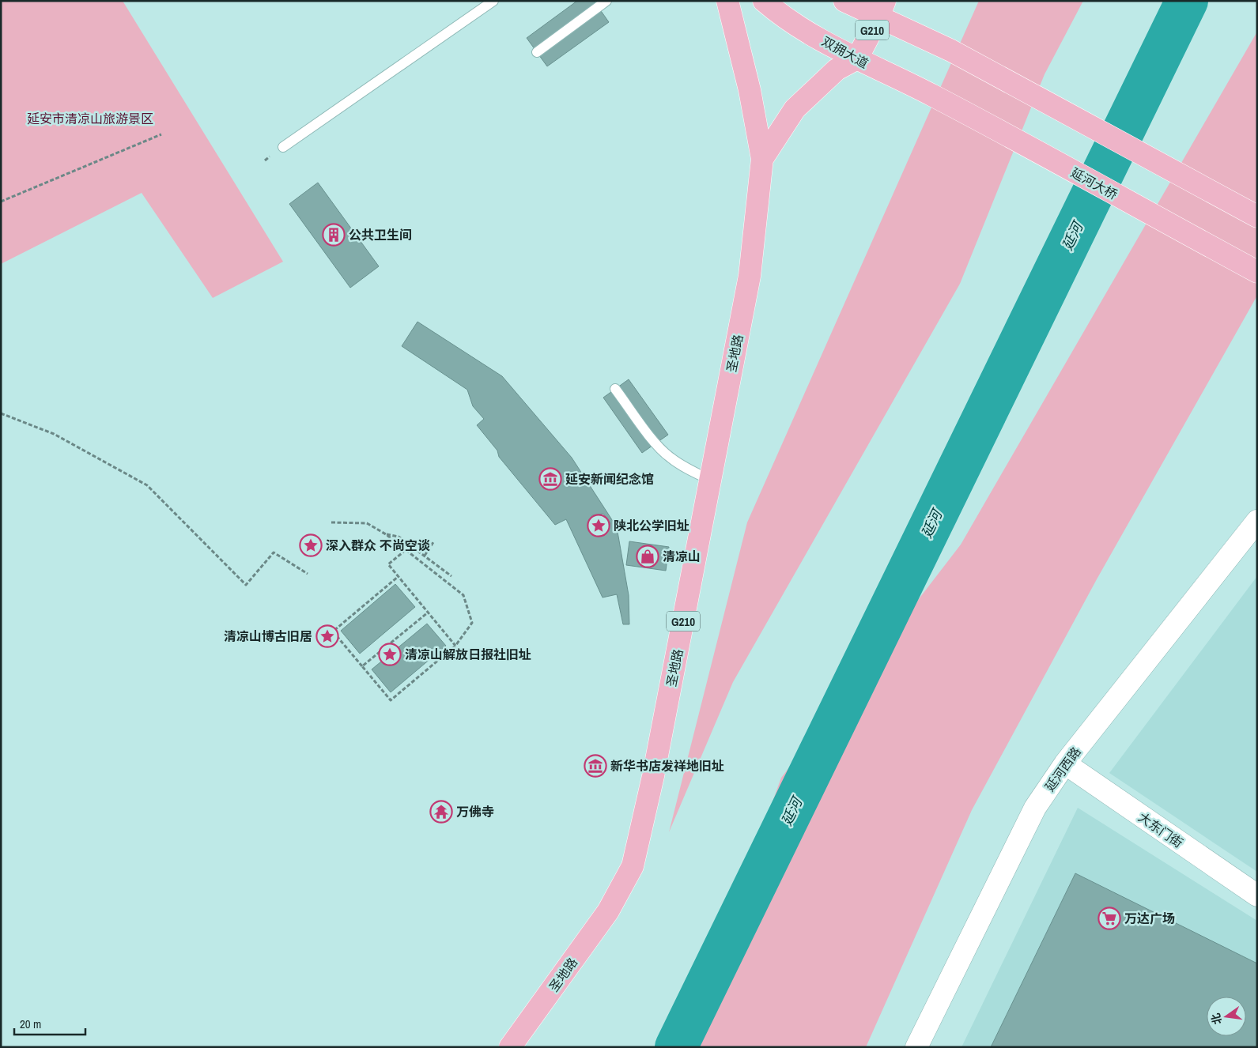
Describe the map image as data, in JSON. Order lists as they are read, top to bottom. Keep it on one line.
{"streets":{"main road":["G210","双拥大道","延河大桥","圣地路"],"street":["延河西路","大东门街"]},"crossings":[["G210","双拥大道"],["双拥大道","延河大桥"],["延河西路","大东门街"]],"water":["延河"],"parks":["延安市清凉山旅游景区"],"places":{"building":["公共卫生间"],"museum":["延安新闻纪念馆","新华书店发祥地旧址"],"place":["陕北公学旧址","深入群众 不尚空谈","清凉山博古旧居","清凉山解放日报社旧址"],"shop":["清凉山"],"temple":["万佛寺"],"supermarket":["万达广场"]},"scale_bar":"20 m","north":"left"}
